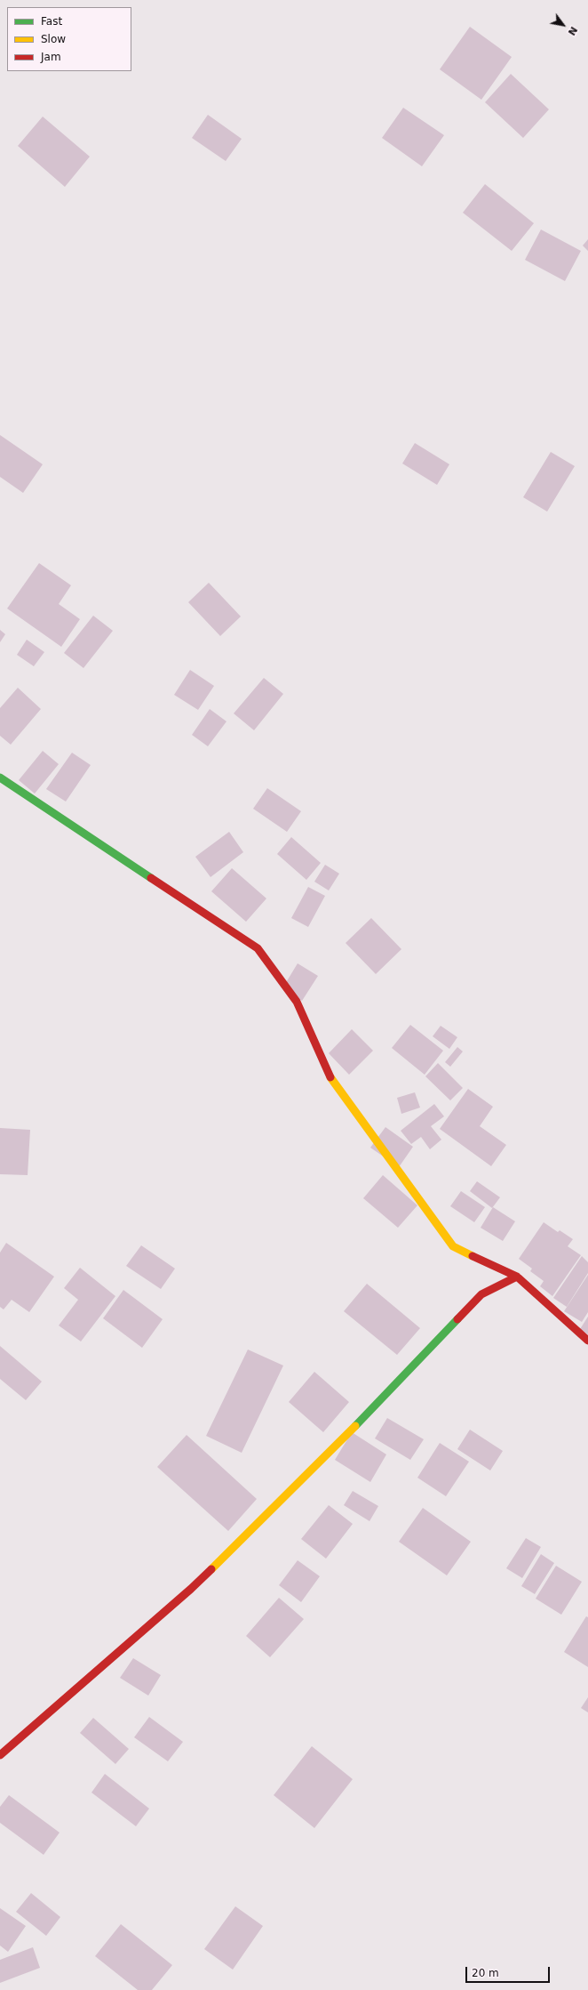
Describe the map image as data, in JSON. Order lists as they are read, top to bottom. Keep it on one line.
{"legend":["Fast","Slow","Jam"],"scale_bar":"20 m","north":"bottom right"}
